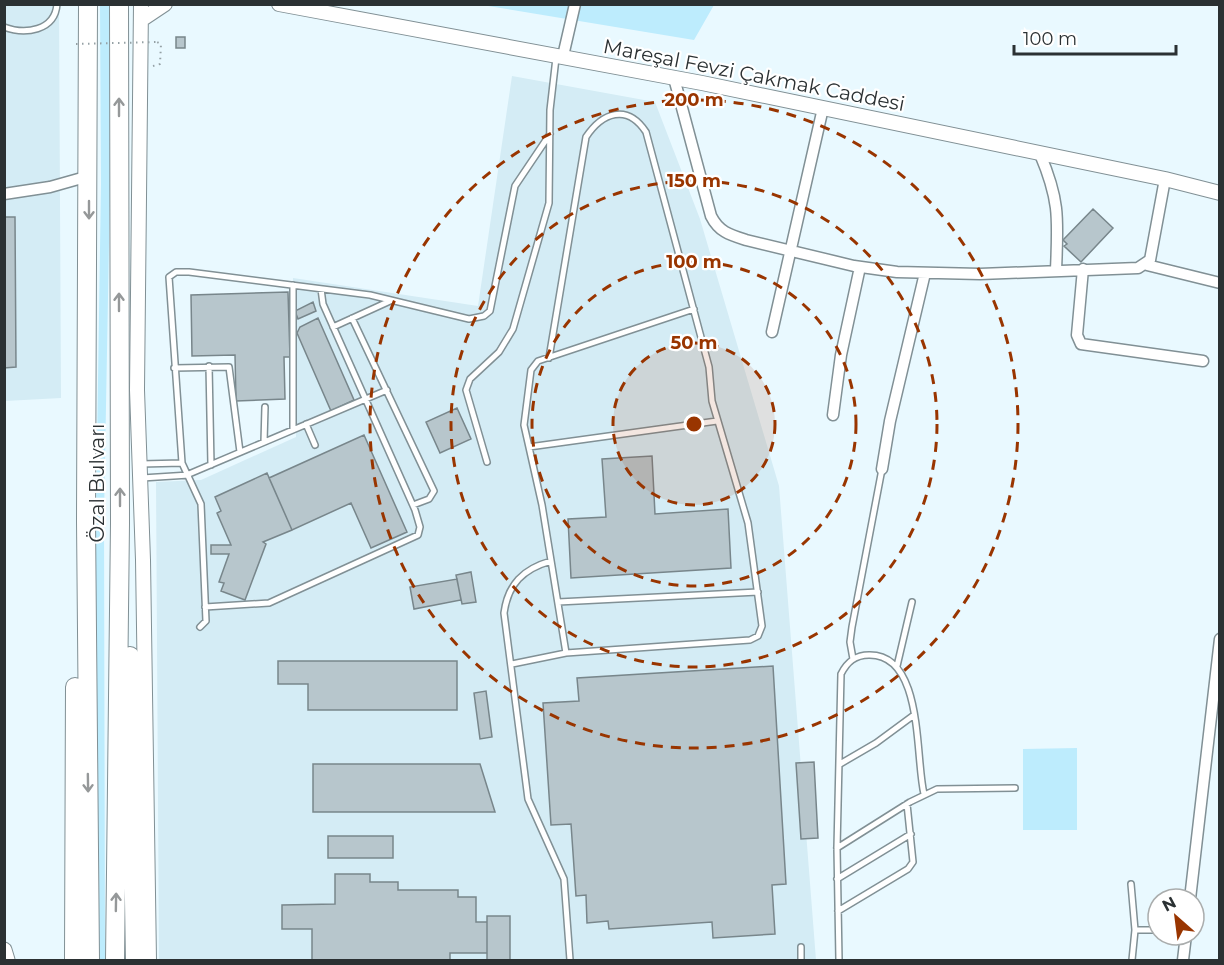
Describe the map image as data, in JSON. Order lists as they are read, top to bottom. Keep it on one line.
{"streets":{"highway":["Özal Bulvarı"],"street":["Mareşal Fevzi Çakmak Caddesi"]},"scale_bar":"100 m","north":"top left","rings":["200 m","150 m","100 m","50 m"]}
